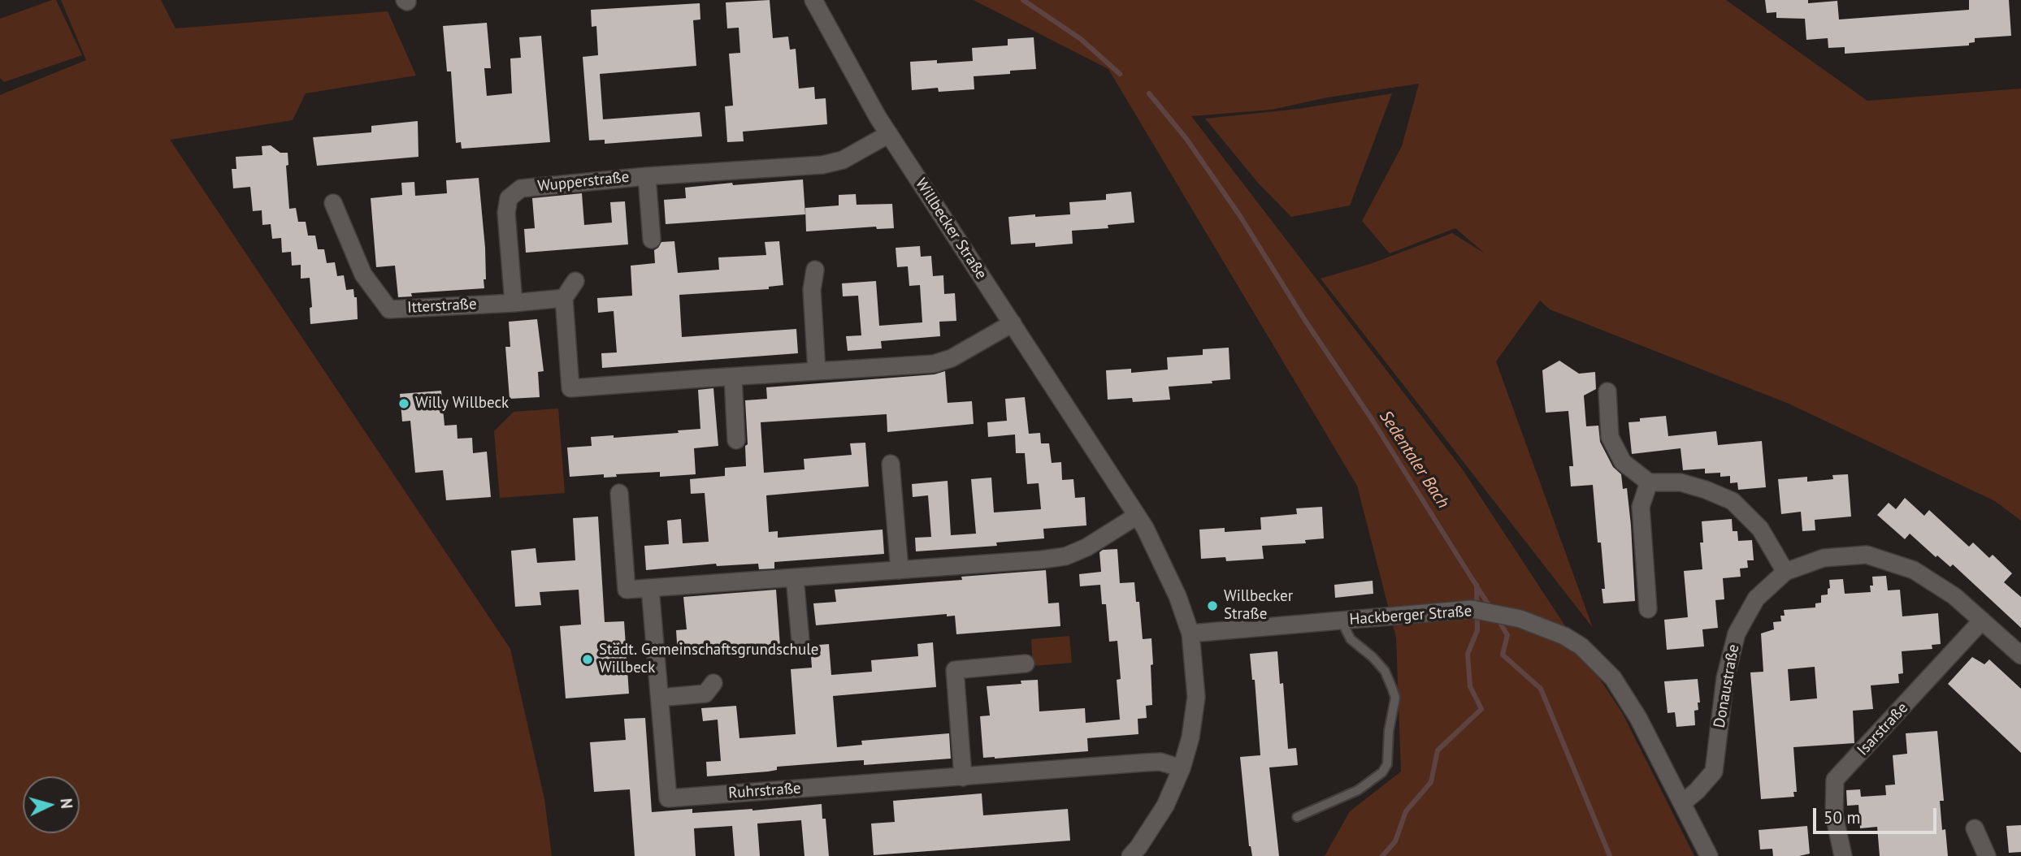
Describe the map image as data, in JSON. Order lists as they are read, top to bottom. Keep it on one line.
{"streets":{"street":["Wupperstraße","Willbecker Straße","Itterstraße","Hackberger Straße","Donaustraße","Isarstraße","Ruhrstraße"]},"crossings":[["Wupperstraße","Willbecker Straße"],["Wupperstraße","Itterstraße"],["Willbecker Straße","Hackberger Straße"],["Willbecker Straße","Ruhrstraße"],["Hackberger Straße","Donaustraße"],["Donaustraße","Isarstraße"]],"water":["Sedentaler Bach"],"places":["Willy Willbeck","Willbecker Straße","Städt. Gemeinschaftsgrundschule Willbeck"],"scale_bar":"50 m","north":"right"}
